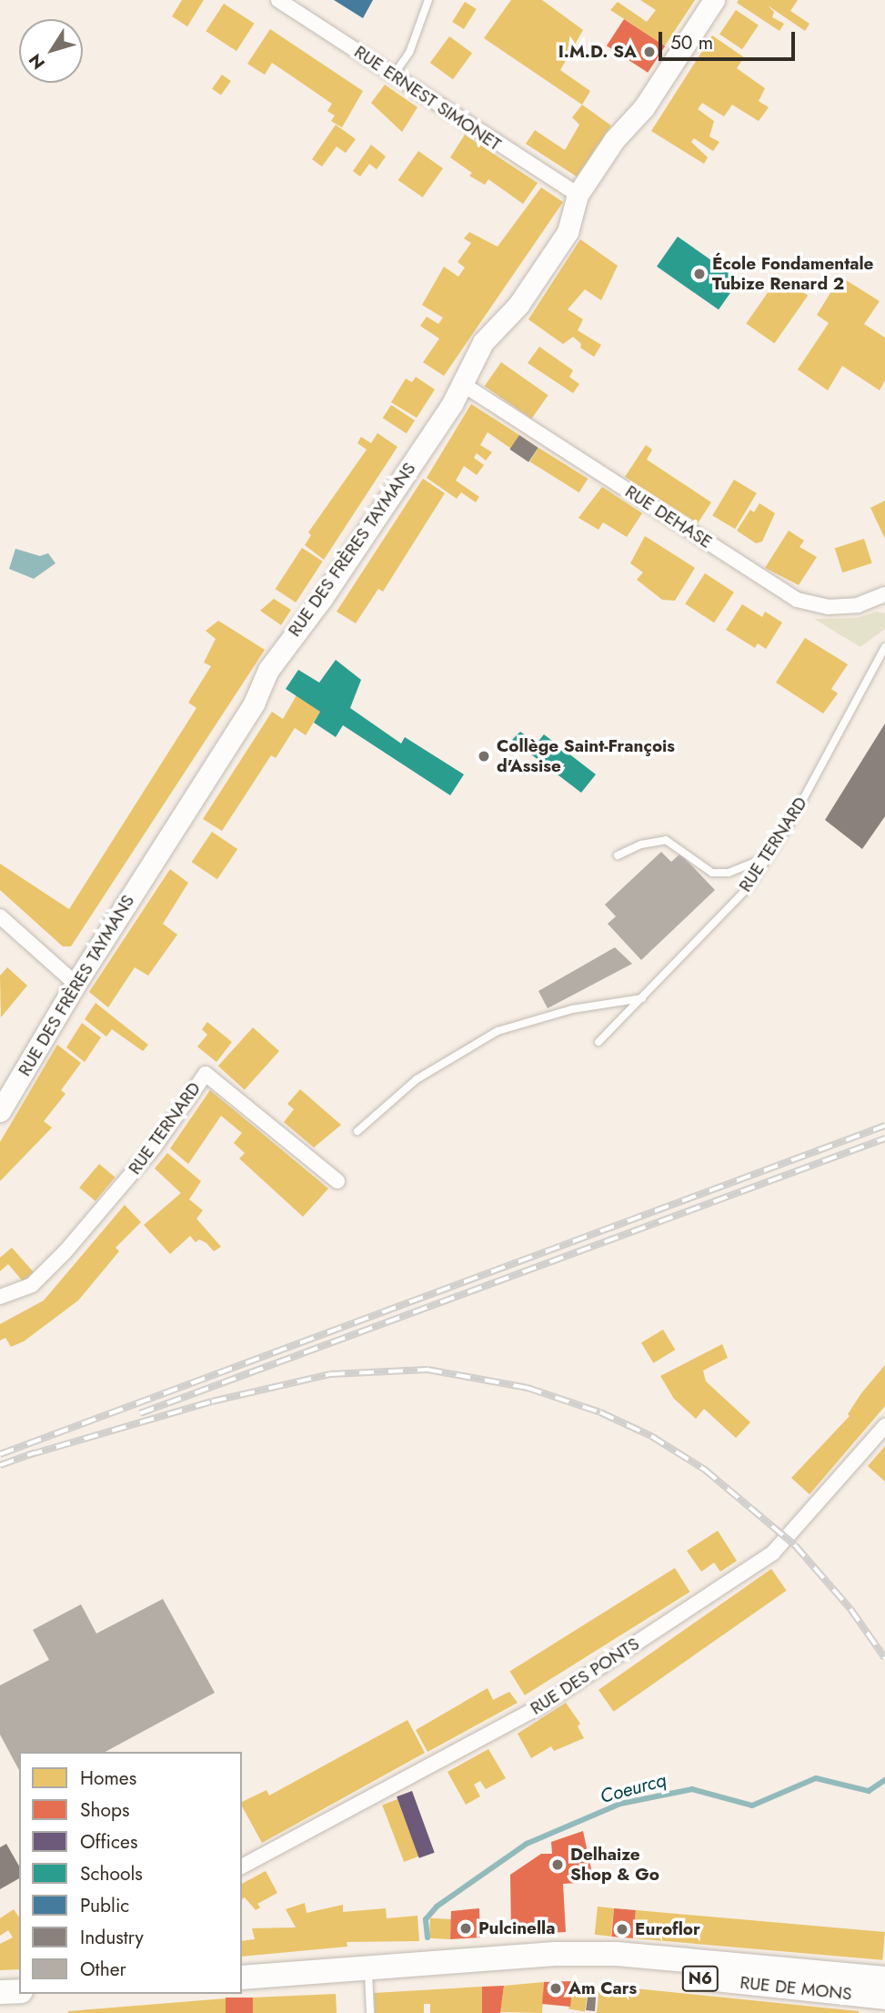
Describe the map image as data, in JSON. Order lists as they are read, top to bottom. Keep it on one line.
{"streets":{"main road":["N6","RUE DE MONS"],"street":["RUE ERNEST SIMONET","RUE DEHASE","RUE DES FRÈRES TAYMANS","RUE TERNARD","RUE DES PONTS"]},"crossings":[["RUE ERNEST SIMONET","RUE DES FRÈRES TAYMANS"],["RUE DEHASE","RUE DES FRÈRES TAYMANS"]],"water":["Coeurcq"],"places":["I.M.D. SA","École Fondamentale Tubize Renard 2","Collège Saint-François d'Assise","Delhaize Shop & Go","Pulcinella","Euroflor","Am Cars"],"legend":["Homes","Shops","Offices","Schools","Public","Industry","Other"],"scale_bar":"50 m","north":"bottom left"}
